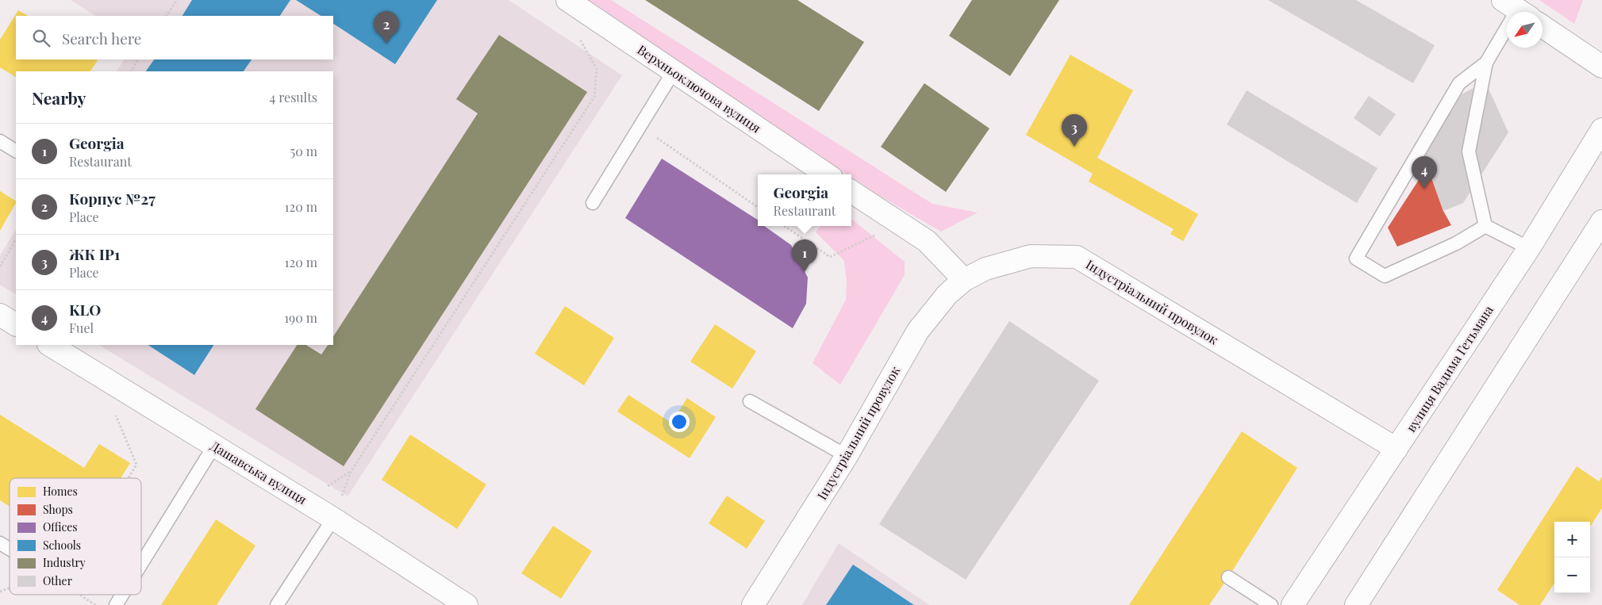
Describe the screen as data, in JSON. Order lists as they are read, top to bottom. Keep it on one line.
{"streets":{"main road":["Верхньоключова вулиця","Індустріальний провулок","вулиця Вадима Гетьмана","Дашавська вулиця"]},"crossings":[["Індустріальний провулок","вулиця Вадима Гетьмана"]],"legend":["Homes","Shops","Offices","Schools","Industry","Other"],"north":"bottom left","page":{"pins":["2","3","4","1"],"search":"Search here","heading":["Nearby","4 results"],"list":[{"mark":"1","name":"Georgia","note":"Restaurant","value":"50 m"},{"mark":"2","name":"Корпус №27","note":"Place","value":"120 m"},{"mark":"3","name":"ЖК IP1","note":"Place","value":"120 m"},{"mark":"4","name":"KLO","note":"Fuel","value":"190 m"}],"popup":["Georgia","Restaurant"],"map_buttons":["+","−"]}}
